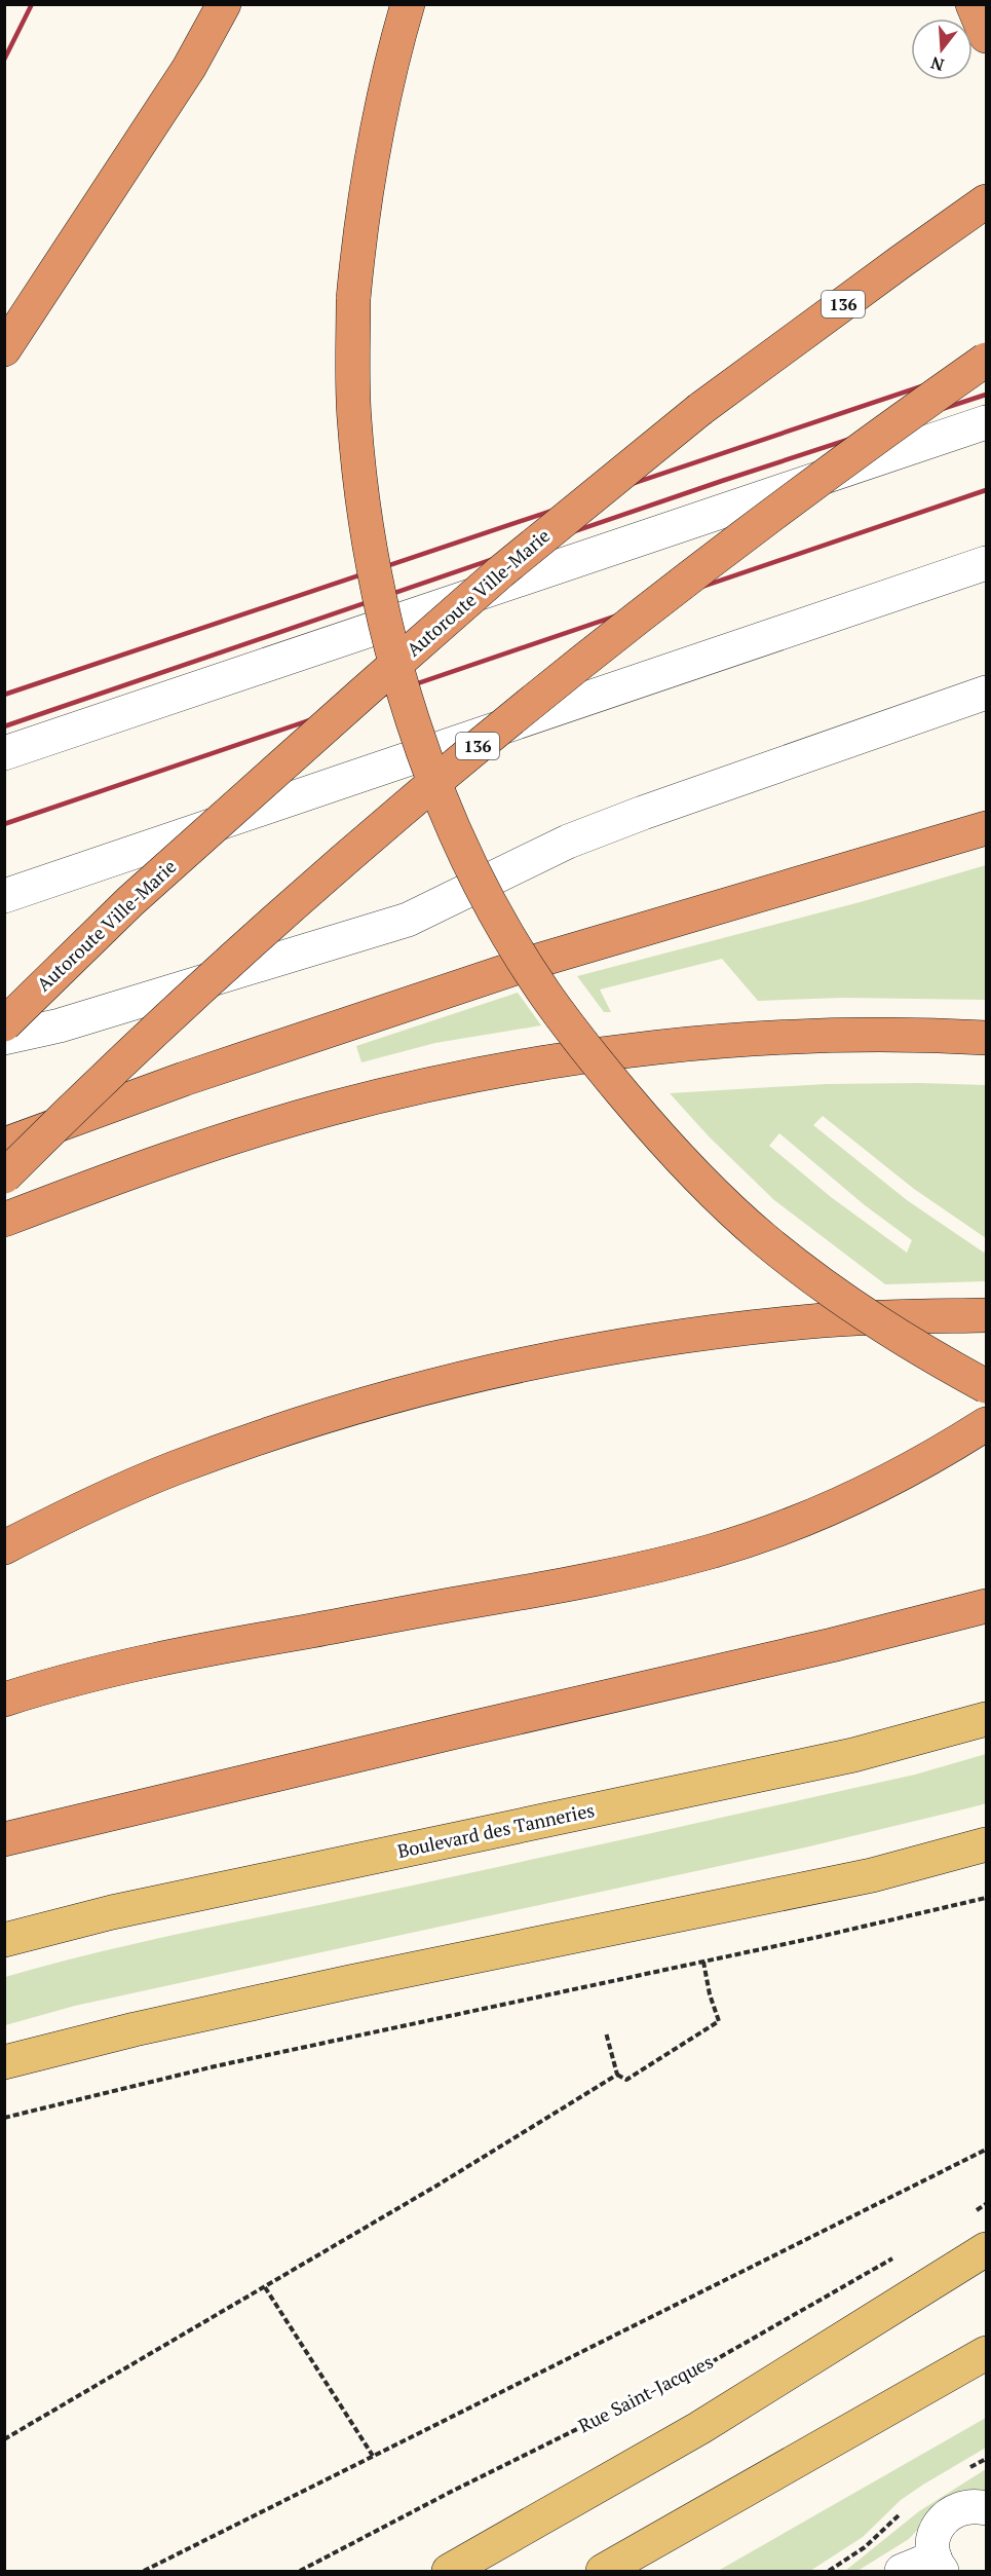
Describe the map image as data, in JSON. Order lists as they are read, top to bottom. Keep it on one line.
{"streets":{"highway":["136","Autoroute Ville-Marie"],"main road":["Boulevard des Tanneries"],"path":["Rue Saint-Jacques"]},"north":"bottom"}
